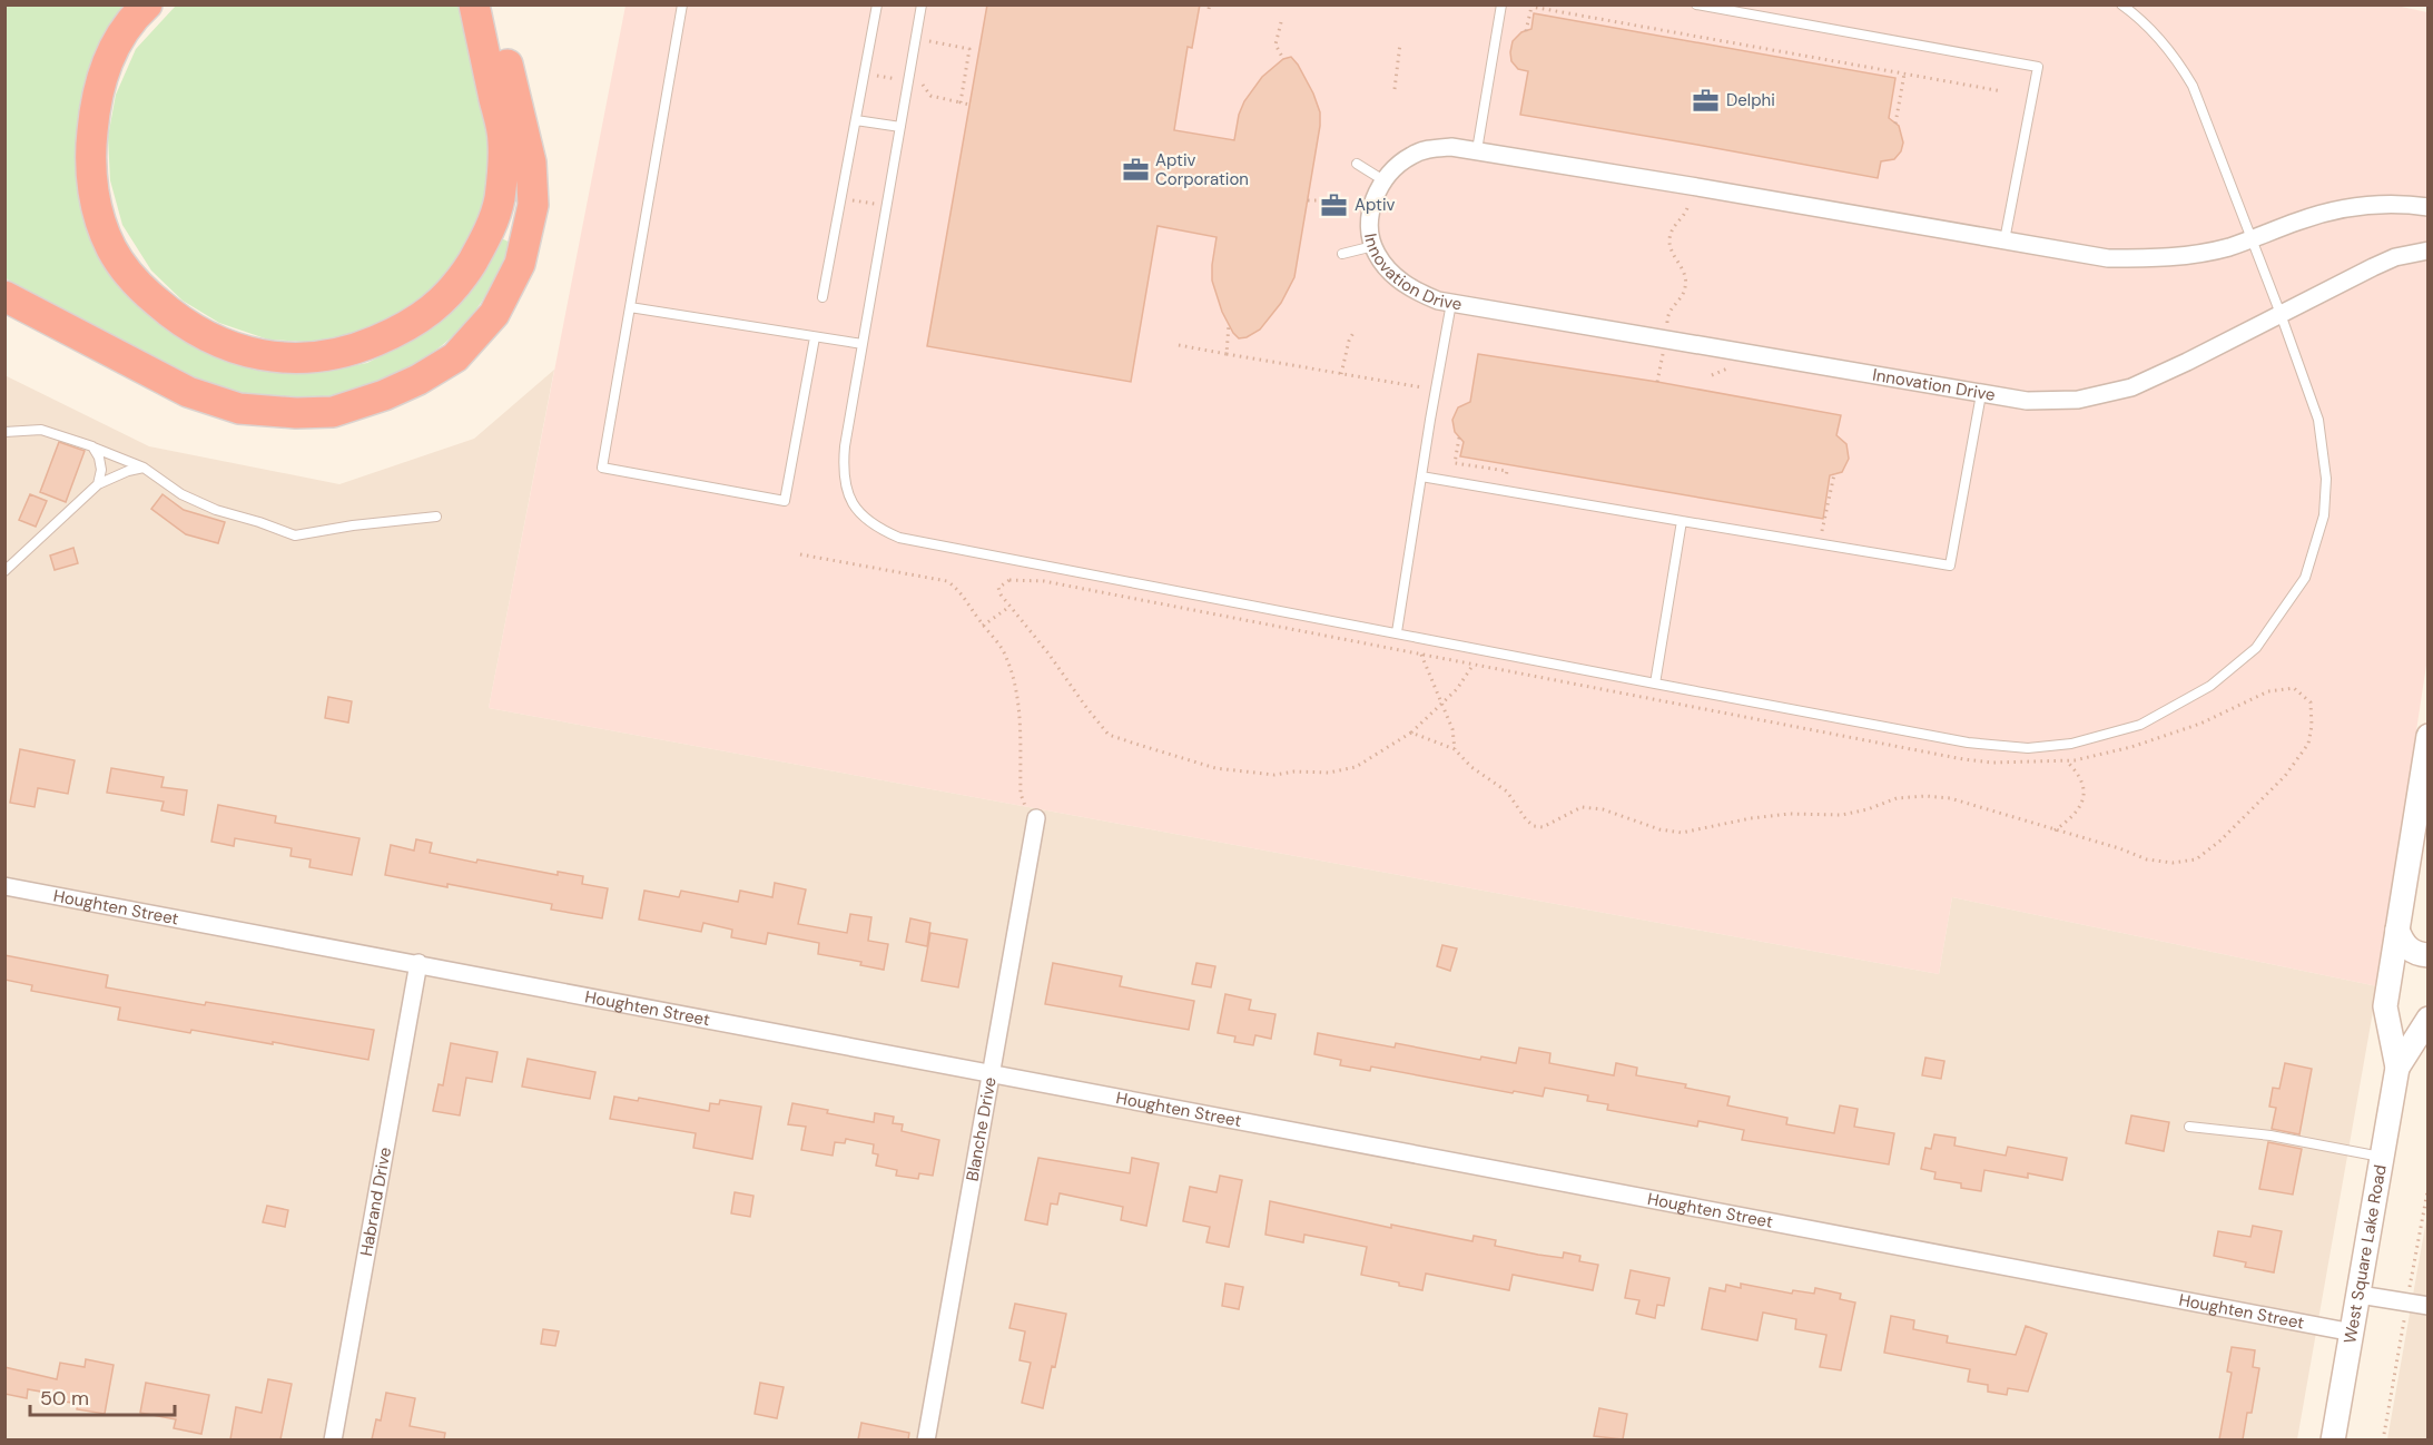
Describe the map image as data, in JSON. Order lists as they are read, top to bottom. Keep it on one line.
{"streets":{"main road":["West Square Lake Road"],"street":["Innovation Drive","Houghten Street","Blanche Drive","Habrand Drive"]},"crossings":[["Houghten Street","Blanche Drive"],["Houghten Street","Habrand Drive"],["Houghten Street","West Square Lake Road"]],"places":{"office":["Delphi","Aptiv Corporation","Aptiv"]},"scale_bar":"50 m"}
